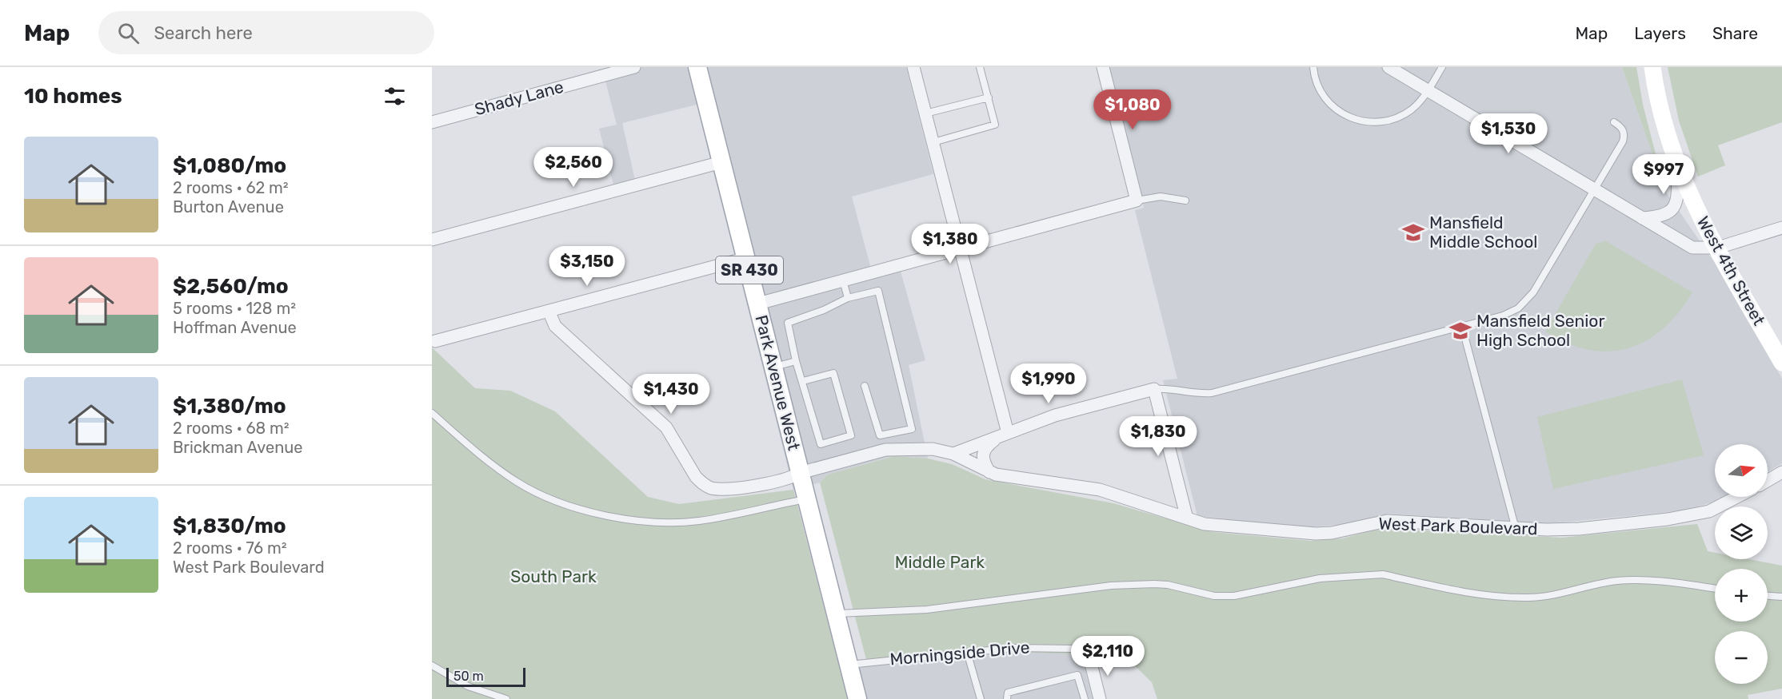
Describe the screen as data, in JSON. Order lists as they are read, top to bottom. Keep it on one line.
{"streets":{"main road":["SR 430","West 4th Street","Park Avenue West"],"street":["Shady Lane","West Park Boulevard"],"lane":["Morningside Drive"]},"crossings":[["Park Avenue West","West Park Boulevard"],["Park Avenue West","Morningside Drive"]],"parks":["Middle Park","South Park"],"places":{"school or university":["Mansfield Middle School","Mansfield Senior High School"]},"scale_bar":"50 m","north":"right","page":{"header":"Map","search":"Search here","nav":["Map","Layers","Share"],"heading":"10 homes","price":["$1,080","$1,530","$2,560","$997","$1,380","$3,150","$1,990","$1,430","$1,830","$2,110"],"list":[{"name":"$1,080/mo","note":"2 rooms · 62 m² · Burton Avenue"},{"name":"$2,560/mo","note":"5 rooms · 128 m² · Hoffman Avenue"},{"name":"$1,380/mo","note":"2 rooms · 68 m² · Brickman Avenue"},{"name":"$1,830/mo","note":"2 rooms · 76 m² · West Park Boulevard"}],"map_buttons":["+","−"],"scale":"50 m"}}
